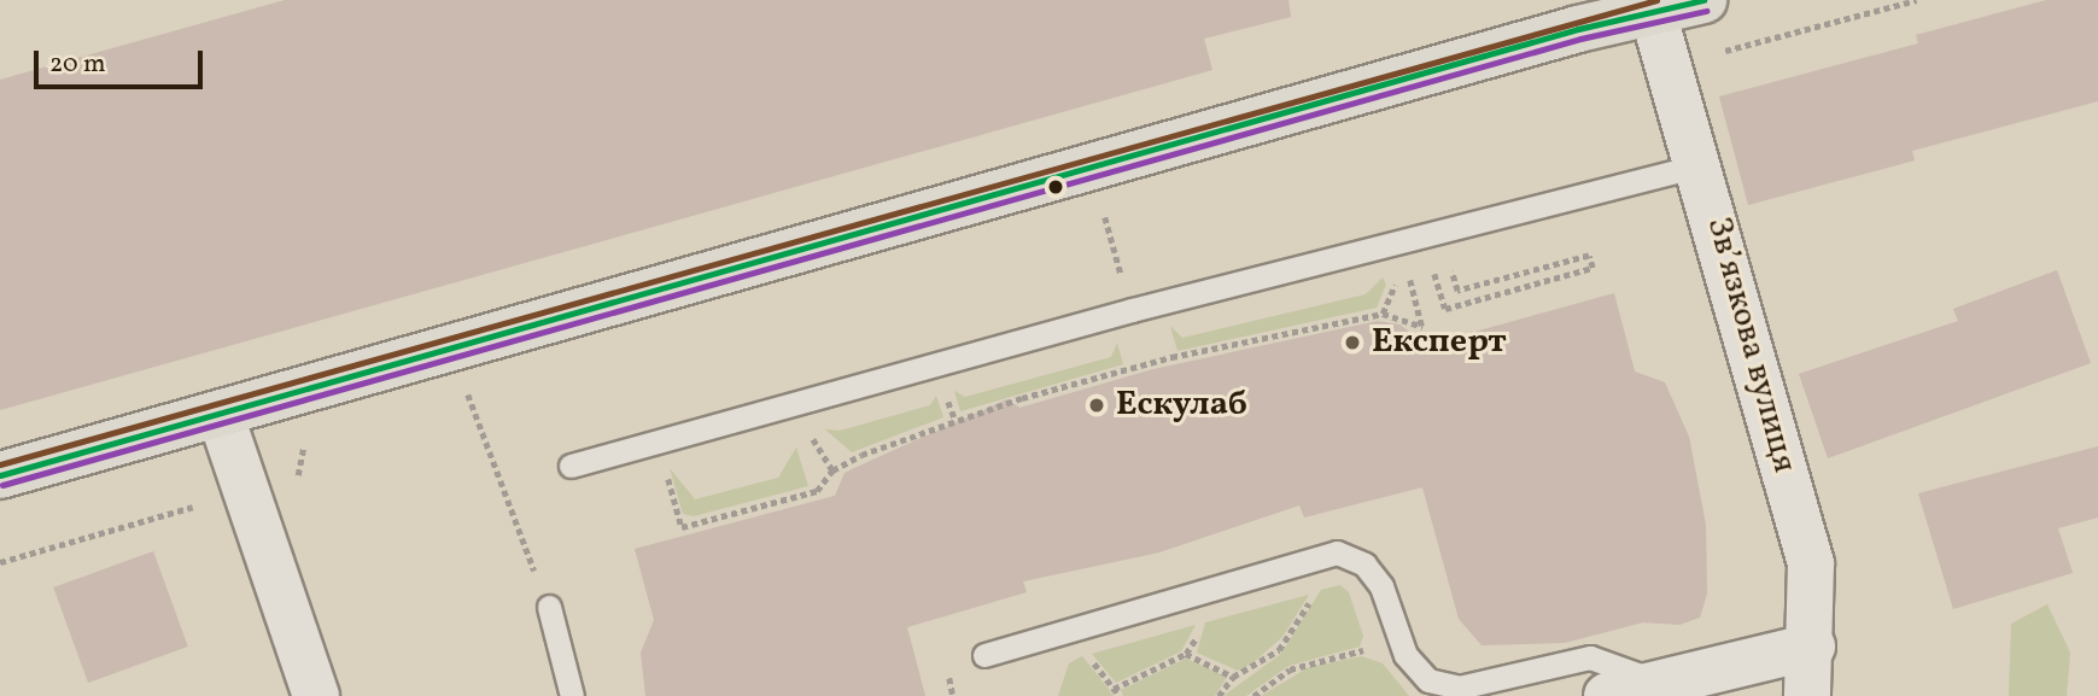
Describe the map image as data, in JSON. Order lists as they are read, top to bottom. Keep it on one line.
{"streets":{"street":["Звʼязкова вулиця"]},"places":["Експерт","Ескулаб"],"scale_bar":"20 m"}
